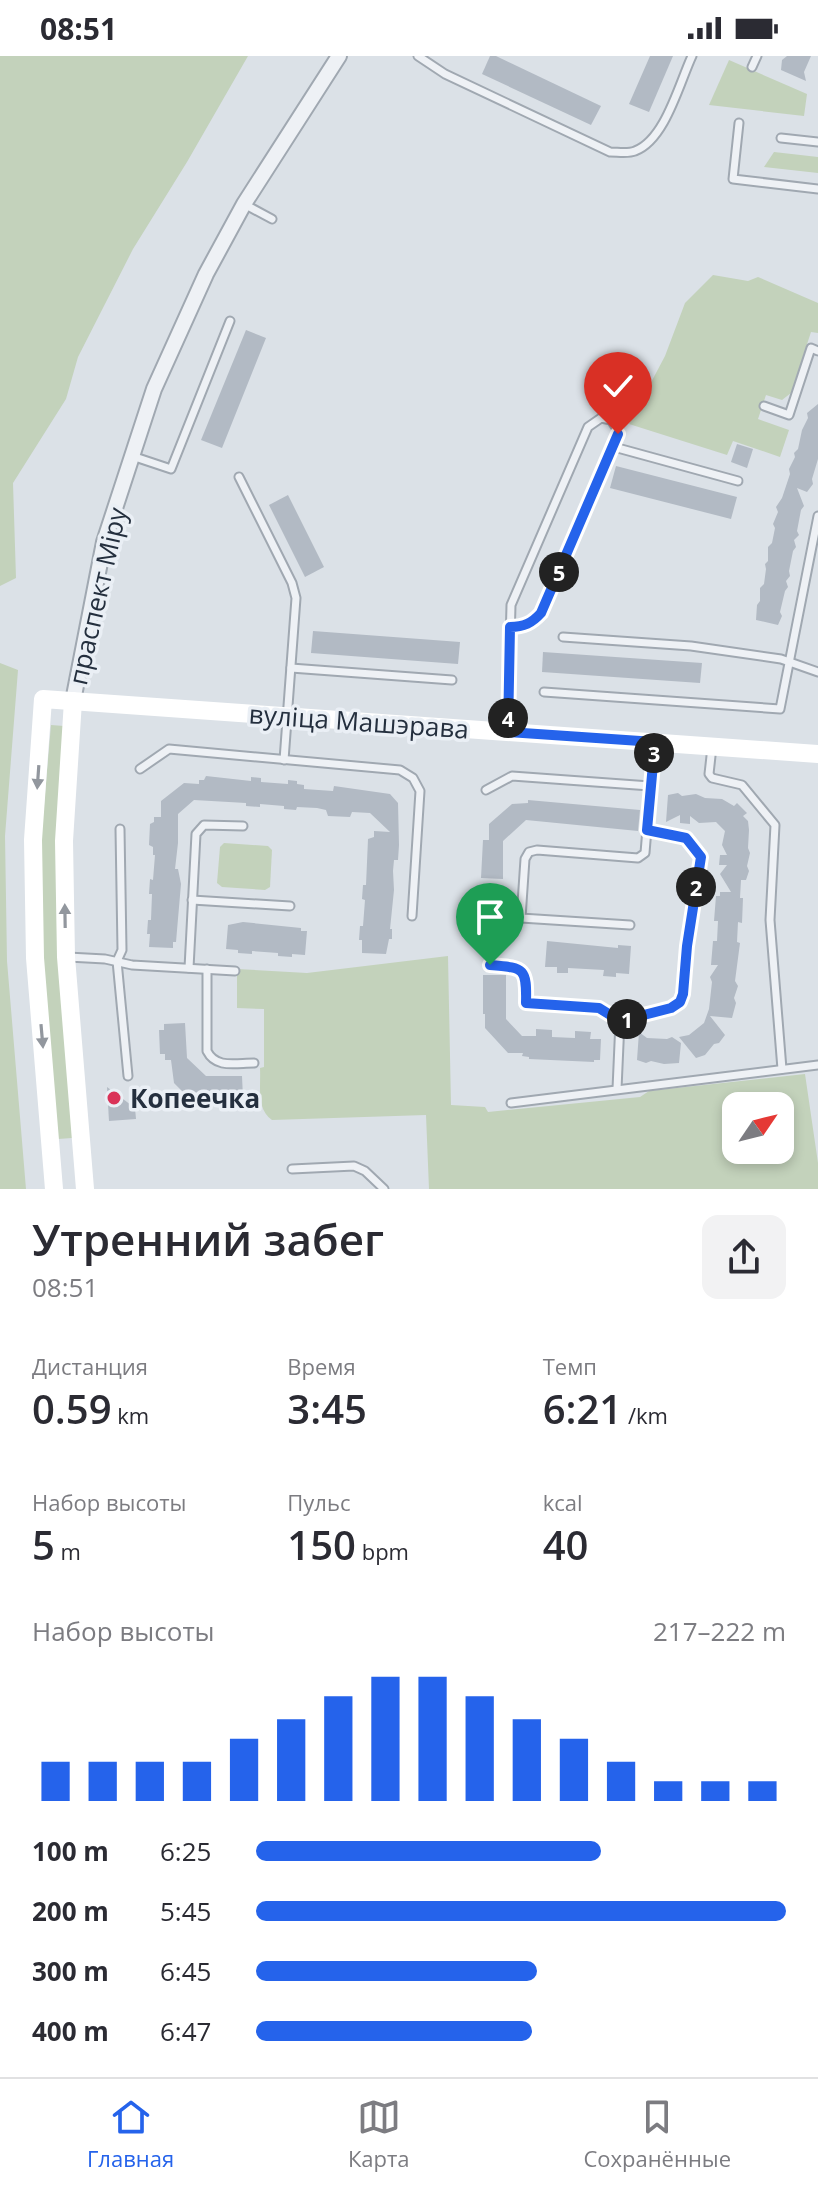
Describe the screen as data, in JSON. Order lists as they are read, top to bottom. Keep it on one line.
{"streets":{"street":["праспект Міру","вуліца Машэрава"]},"crossings":[["праспект Міру","вуліца Машэрава"]],"places":["Копеечка"],"north":"top right","page":{"status":"08:51","pins":["5","4","3","2","1"],"heading":["Утренний забег","08:51"],"stats":[["Дистанция","0.59 km"],["Время","3:45"],["Темп","6:21 /km"],["Набор высоты","5 m"],["Пульс","150 bpm"],["kcal","40"]],"chart":["Набор высоты","217–222 m"],"list":[{"name":"100 m","note":"6:25"},{"name":"200 m","note":"5:45"},{"name":"300 m","note":"6:45"},{"name":"400 m","note":"6:47"}],"tabs":["Главная","Карта","Сохранённые"]}}
